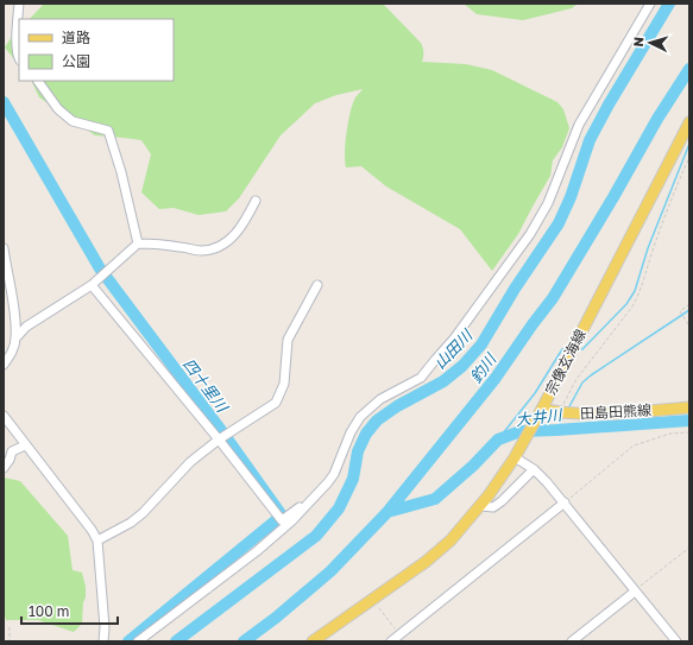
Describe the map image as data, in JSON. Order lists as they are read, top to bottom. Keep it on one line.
{"streets":{"main road":["宗像玄海線","田島田熊線"]},"crossings":[["宗像玄海線","田島田熊線"]],"water":["山田川","釣川","四十里川","大井川"],"legend":["道路","公園"],"scale_bar":"100 m","north":"left"}
